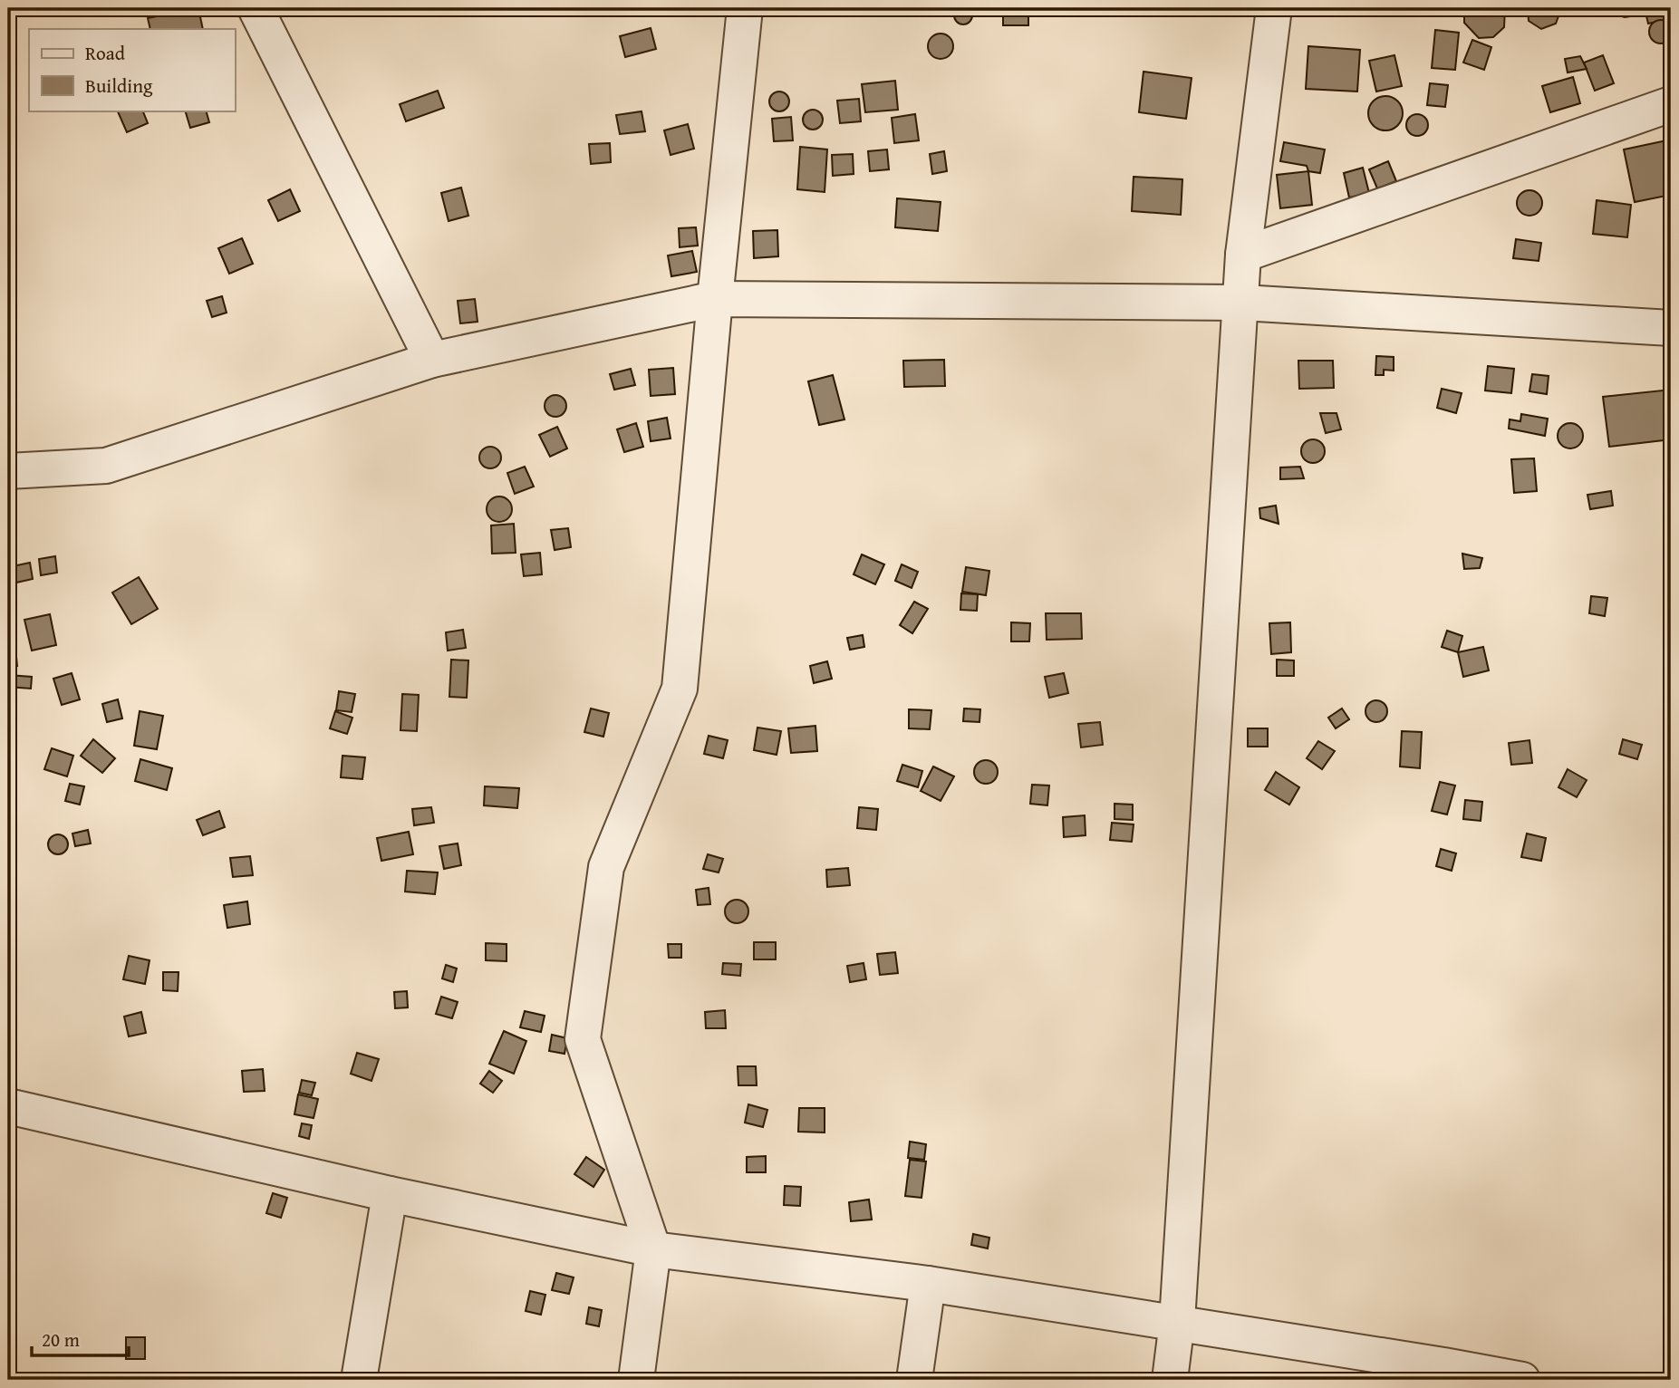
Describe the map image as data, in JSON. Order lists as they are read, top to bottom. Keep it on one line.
{"legend":["Road","Building"],"scale_bar":"20 m"}
